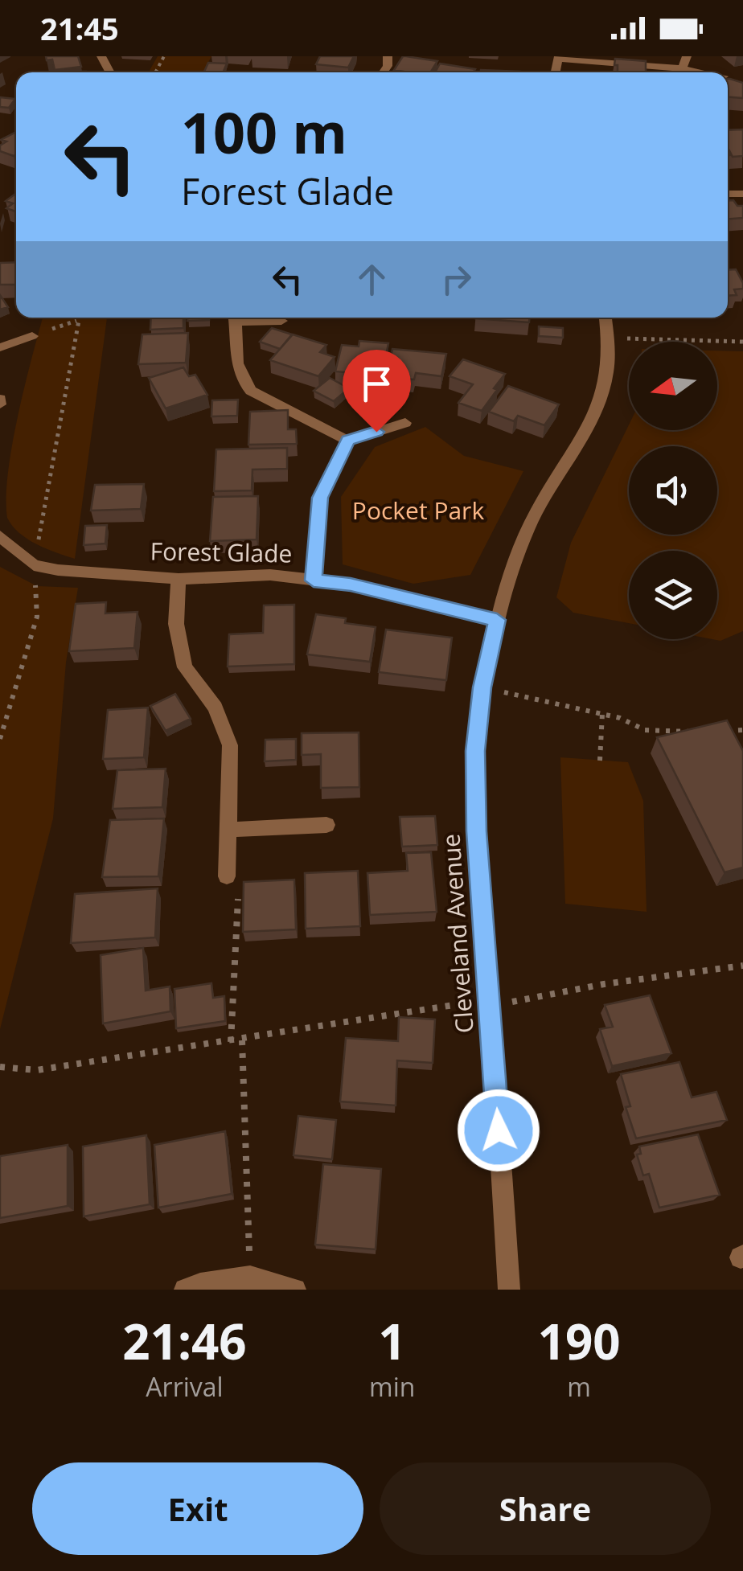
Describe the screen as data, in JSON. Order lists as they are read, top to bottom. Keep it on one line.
{"streets":{"street":["Forest Glade","Cleveland Avenue"]},"crossings":[["Forest Glade","Cleveland Avenue"]],"parks":["Pocket Park"],"north":"left","page":{"status":"21:45","turn":["100 m","Forest Glade"],"eta":["21:46","Arrival","1","min","190","m"],"buttons":["Exit","Share"]}}
